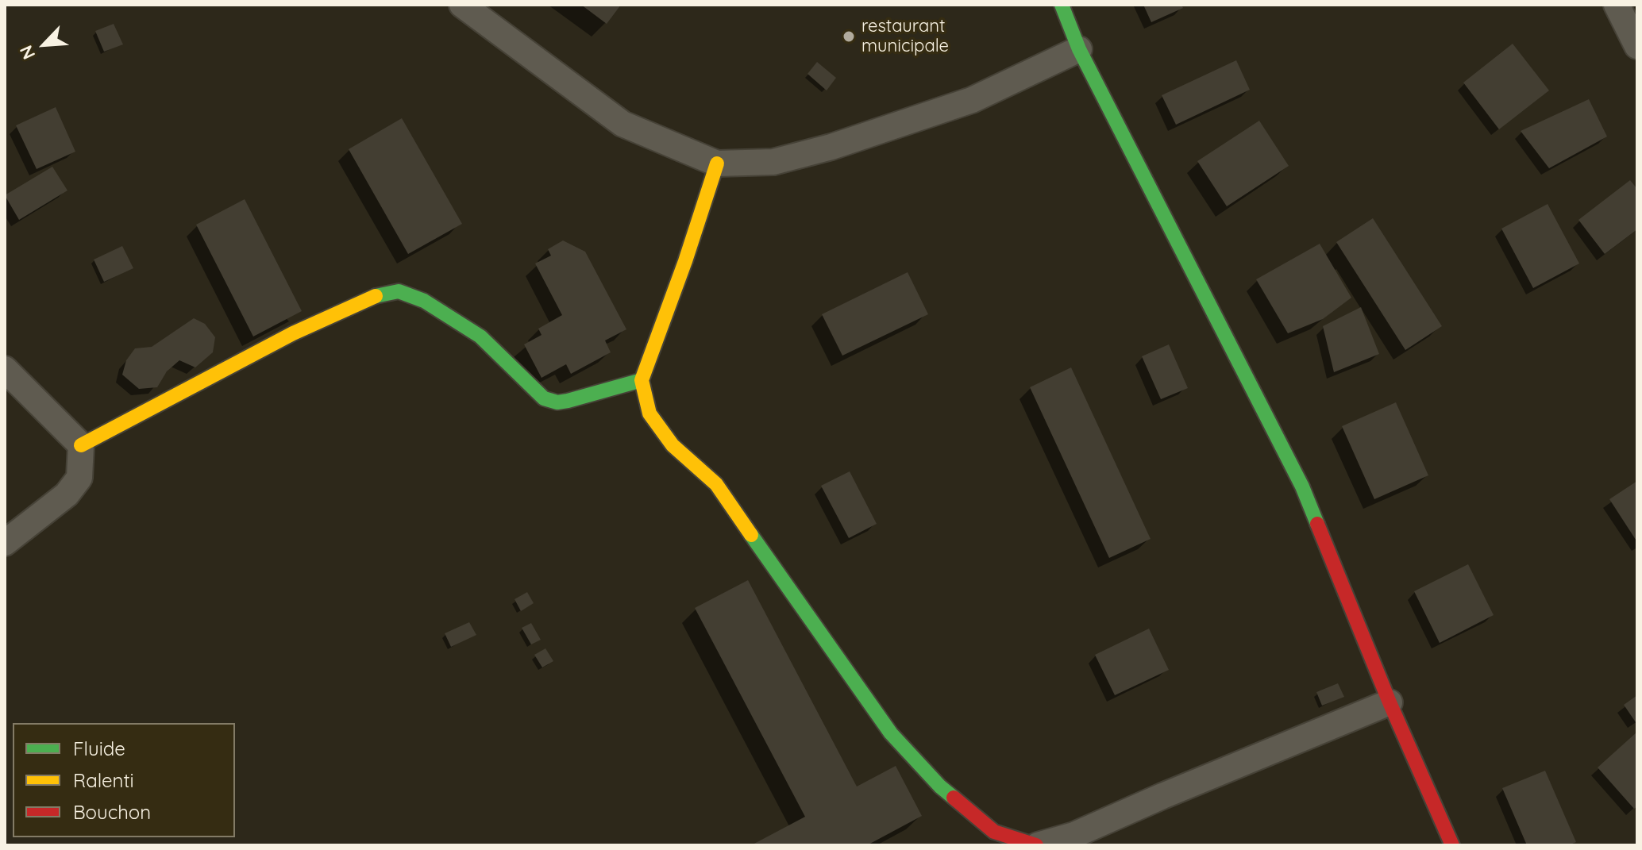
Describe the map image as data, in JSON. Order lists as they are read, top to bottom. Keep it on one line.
{"places":["restaurant municipale"],"legend":["Fluide","Ralenti","Bouchon"],"north":"bottom left"}
